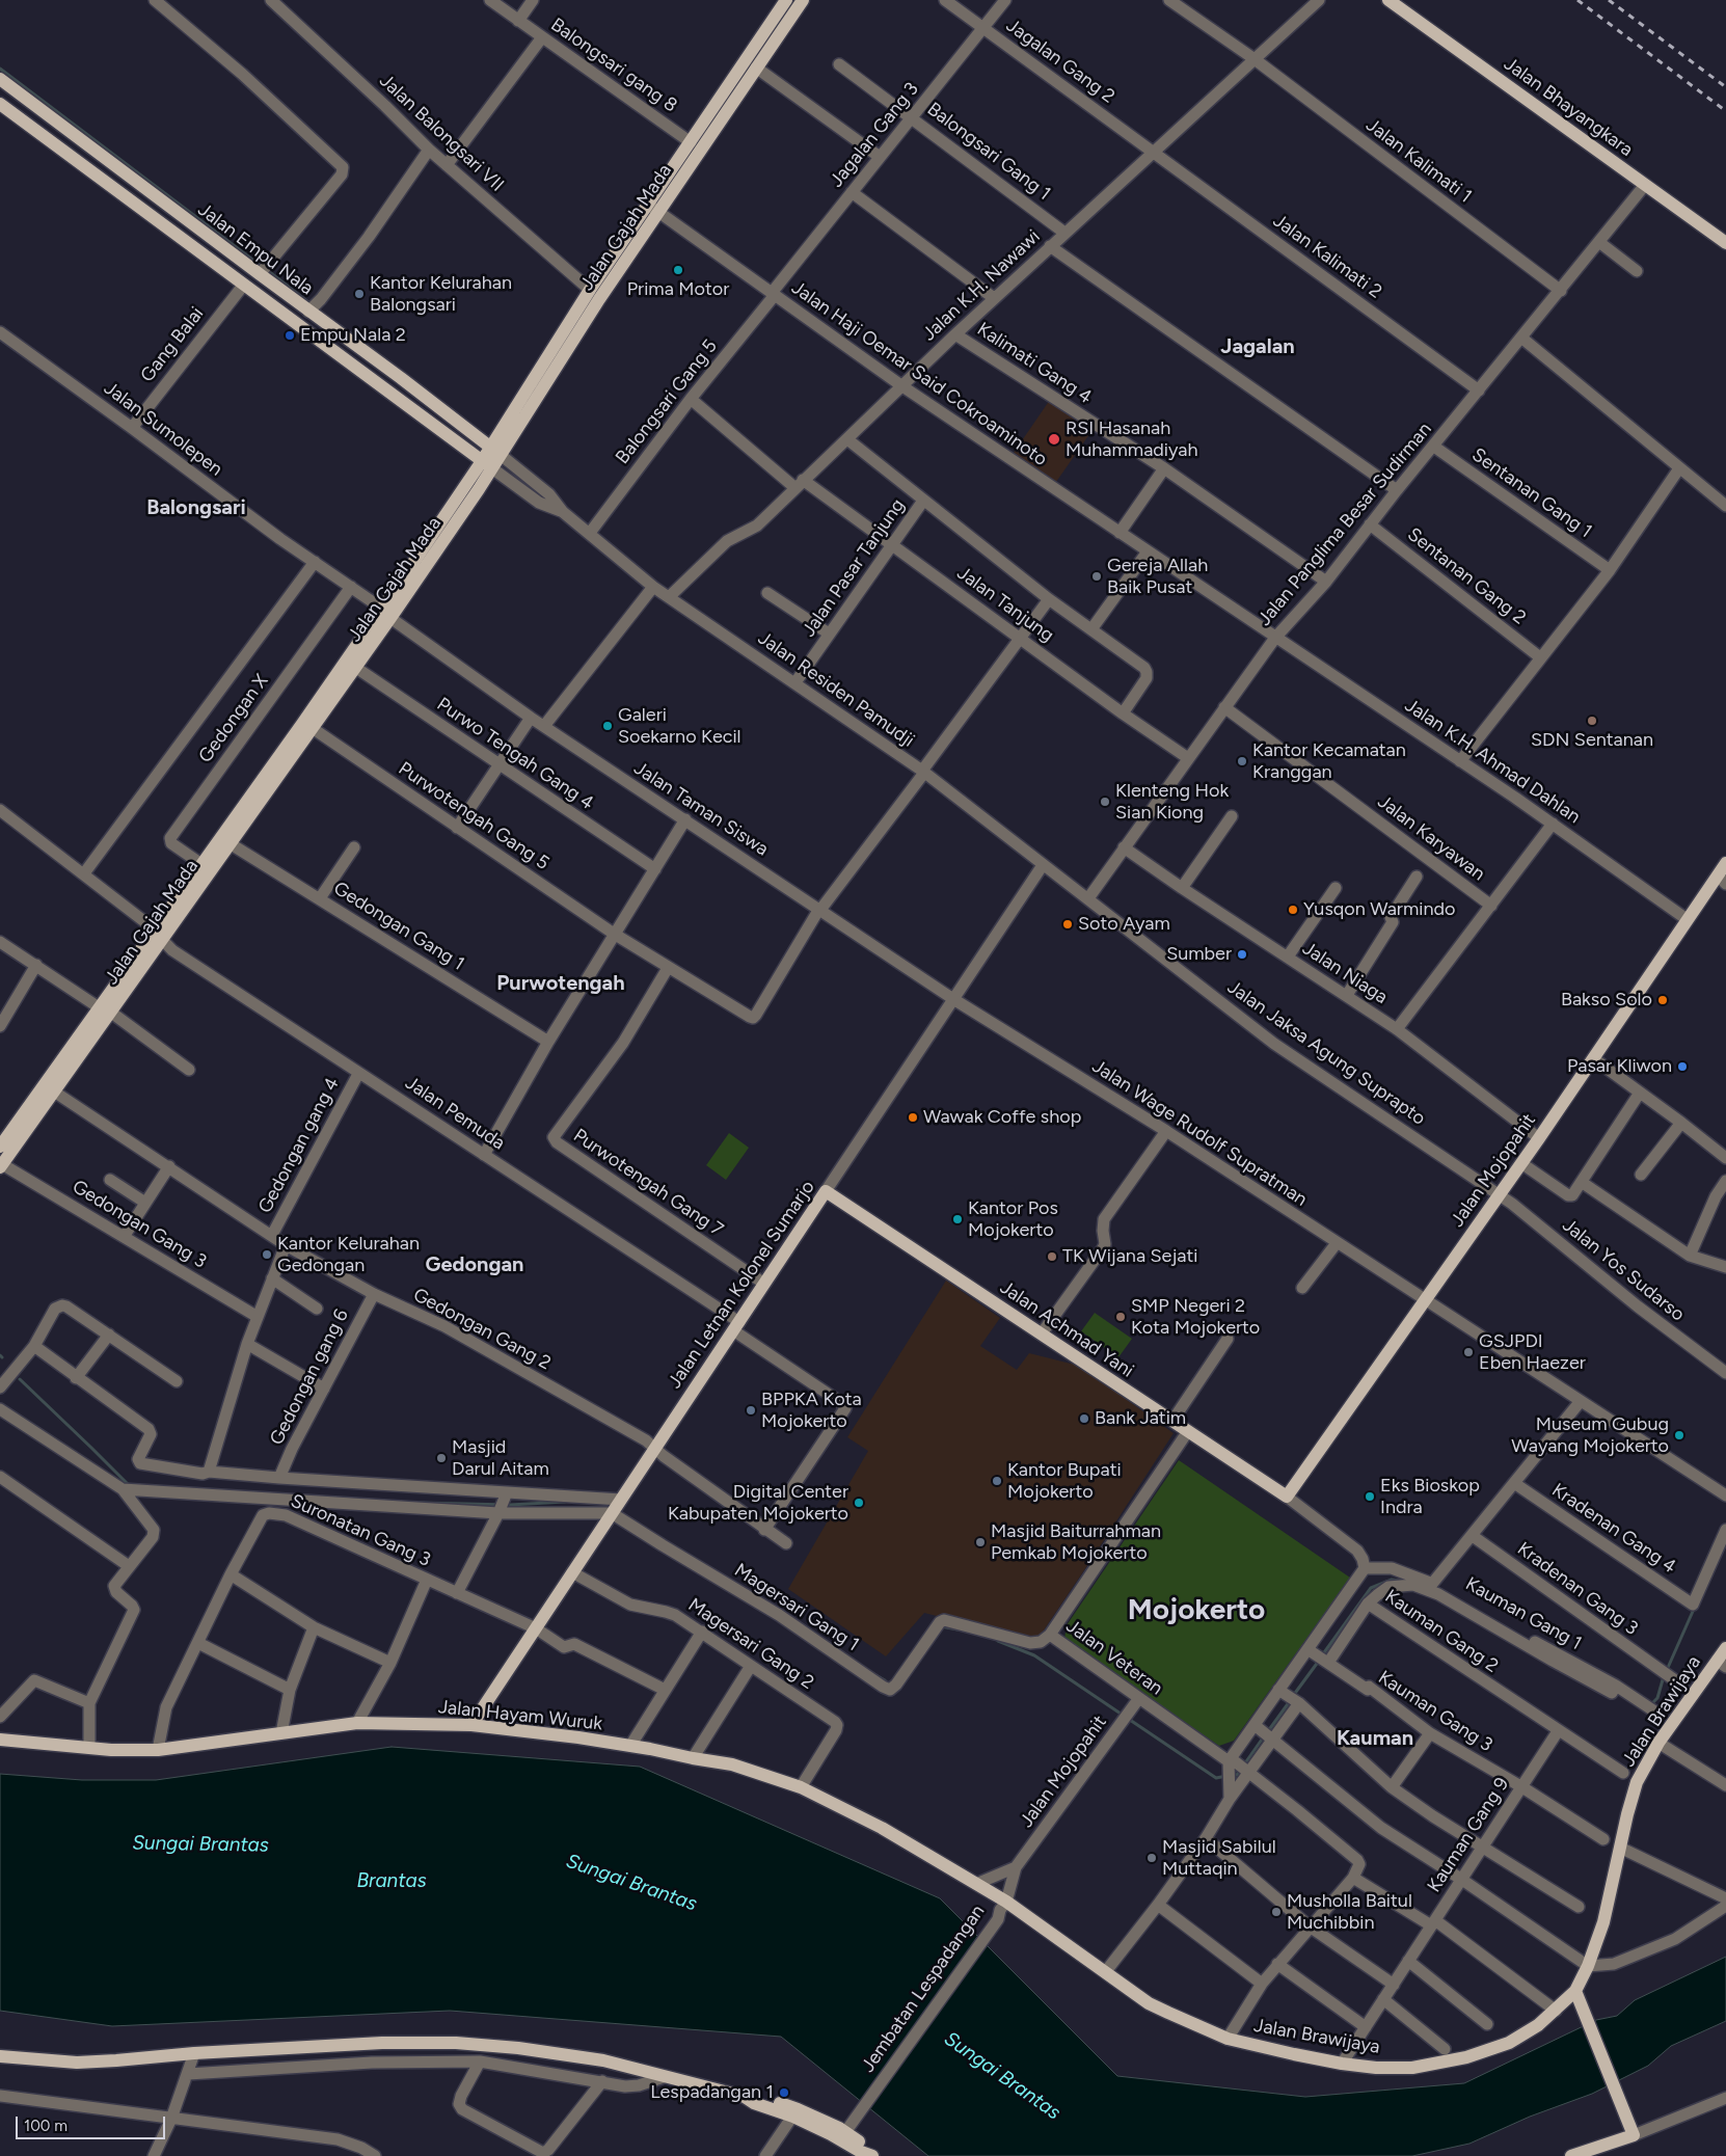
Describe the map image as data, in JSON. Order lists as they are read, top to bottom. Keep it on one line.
{"streets":{"main road":["Jalan Bhayangkara","Jalan Gajah Mada","Jalan Empu Nala","Jalan Mojopahit","Jalan Letnan Kolonel Sumarjo","Jalan Achmad Yani","Jalan Brawijaya","Jalan Hayam Wuruk"],"street":["Jagalan Gang 2","Balongsari gang 8","Jalan Balongsari VII","Jagalan Gang 3","Balongsari Gang 1","Jalan Kalimati 1","Jalan Kalimati 2","Jalan K.H. Nawawi","Gang Balai","Kalimati Gang 4","Jalan Haji Oemar Said Cokroaminoto","Balongsari Gang 5","Jalan Sumolepen","Sentanan Gang 1","Jalan Panglima Besar Sudirman","Jalan Pasar Tanjung","Sentanan Gang 2","Jalan Tanjung","Jalan Residen Pamudji","Gedongan X","Purwo Tengah Gang 4","Jalan K.H. Ahmad Dahlan","Jalan Taman Siswa","Purwotengah Gang 5","Jalan Karyawan","Gedongan Gang 1","Jalan Niaga","Jalan Jaksa Agung Suprapto","Jalan Pemuda","Jalan Wage Rudolf Supratman","Gedongan gang 4","Purwotengah Gang 7","Gedongan Gang 3","Jalan Yos Sudarso","Gedongan Gang 2","Gedongan gang 6","Kradenan Gang 4","Suronatan Gang 3","Kradenan Gang 3","Magersari Gang 1","Kauman Gang 1","Kauman Gang 2","Magersari Gang 2","Jalan Veteran","Kauman Gang 3","Kauman Gang 9","Jembatan Lespadangan"]},"crossings":[["Jagalan Gang 2","Jagalan Gang 3"],["Jagalan Gang 2","Jalan Kalimati 2"],["Jagalan Gang 2","Jalan K.H. Nawawi"],["Balongsari gang 8","Jalan Gajah Mada"],["Jalan Bhayangkara","Jalan Panglima Besar Sudirman"],["Jalan Balongsari VII","Jalan Gajah Mada"],["Jagalan Gang 3","Balongsari Gang 1"],["Jagalan Gang 3","Jalan Haji Oemar Said Cokroaminoto"],["Jagalan Gang 3","Balongsari Gang 5"],["Balongsari Gang 1","Jalan K.H. Nawawi"],["Jalan Kalimati 1","Jalan K.H. Nawawi"],["Jalan Kalimati 1","Jalan Panglima Besar Sudirman"],["Jalan Gajah Mada","Jalan Empu Nala"],["Jalan Gajah Mada","Jalan Haji Oemar Said Cokroaminoto"],["Jalan Gajah Mada","Jalan Sumolepen"],["Jalan Gajah Mada","Jalan Residen Pamudji"],["Jalan Gajah Mada","Gedongan X"],["Jalan Gajah Mada","Purwo Tengah Gang 4"],["Jalan Gajah Mada","Jalan Taman Siswa"],["Jalan Gajah Mada","Purwotengah Gang 5"],["Jalan Gajah Mada","Gedongan Gang 1"],["Jalan Gajah Mada","Jalan Pemuda"],["Jalan Gajah Mada","Gedongan Gang 3"],["Jalan Gajah Mada","Gedongan Gang 2"],["Jalan Empu Nala","Gang Balai"],["Jalan Empu Nala","Jalan Residen Pamudji"],["Jalan Kalimati 2","Jalan K.H. Nawawi"],["Jalan Kalimati 2","Jalan Panglima Besar Sudirman"],["Jalan K.H. Nawawi","Kalimati Gang 4"],["Jalan K.H. Nawawi","Jalan Haji Oemar Said Cokroaminoto"],["Jalan K.H. Nawawi","Jalan Tanjung"],["Jalan K.H. Nawawi","Jalan Residen Pamudji"],["Gang Balai","Jalan Sumolepen"],["Kalimati Gang 4","Jalan Panglima Besar Sudirman"],["Jalan Haji Oemar Said Cokroaminoto","Balongsari Gang 5"],["Jalan Haji Oemar Said Cokroaminoto","Jalan Panglima Besar Sudirman"],["Jalan Haji Oemar Said Cokroaminoto","Jalan K.H. Ahmad Dahlan"],["Balongsari Gang 5","Jalan Tanjung"],["Balongsari Gang 5","Jalan Residen Pamudji"],["Jalan Sumolepen","Gedongan X"],["Jalan Sumolepen","Jalan Taman Siswa"],["Sentanan Gang 1","Jalan Panglima Besar Sudirman"],["Jalan Panglima Besar Sudirman","Sentanan Gang 2"],["Jalan Panglima Besar Sudirman","Jalan Tanjung"],["Jalan Panglima Besar Sudirman","Jalan Residen Pamudji"],["Jalan Panglima Besar Sudirman","Jalan K.H. Ahmad Dahlan"],["Jalan Panglima Besar Sudirman","Jalan Karyawan"],["Jalan Panglima Besar Sudirman","Jalan Niaga"],["Jalan Panglima Besar Sudirman","Jalan Jaksa Agung Suprapto"],["Jalan Pasar Tanjung","Jalan Tanjung"],["Jalan Pasar Tanjung","Jalan Residen Pamudji"],["Jalan Residen Pamudji","Jalan Jaksa Agung Suprapto"],["Jalan Residen Pamudji","Jalan Letnan Kolonel Sumarjo"],["Jalan K.H. Ahmad Dahlan","Jalan Mojopahit"],["Jalan Taman Siswa","Purwotengah Gang 5"],["Jalan Taman Siswa","Jalan Wage Rudolf Supratman"],["Jalan Taman Siswa","Jalan Letnan Kolonel Sumarjo"],["Purwotengah Gang 5","Purwotengah Gang 7"],["Jalan Niaga","Jalan Mojopahit"],["Jalan Jaksa Agung Suprapto","Jalan Mojopahit"],["Jalan Jaksa Agung Suprapto","Jalan Yos Sudarso"],["Jalan Pemuda","Gedongan gang 4"],["Jalan Pemuda","Jalan Letnan Kolonel Sumarjo"],["Jalan Pemuda","Gedongan Gang 2"],["Jalan Wage Rudolf Supratman","Jalan Mojopahit"],["Jalan Wage Rudolf Supratman","Jalan Letnan Kolonel Sumarjo"],["Gedongan gang 4","Gedongan Gang 2"],["Jalan Mojopahit","Jalan Yos Sudarso"],["Jalan Mojopahit","Jalan Achmad Yani"],["Jalan Mojopahit","Jalan Veteran"],["Jalan Mojopahit","Jalan Brawijaya"],["Jalan Mojopahit","Jembatan Lespadangan"],["Purwotengah Gang 7","Jalan Letnan Kolonel Sumarjo"],["Jalan Letnan Kolonel Sumarjo","Gedongan Gang 2"],["Jalan Letnan Kolonel Sumarjo","Jalan Achmad Yani"],["Jalan Letnan Kolonel Sumarjo","Suronatan Gang 3"],["Jalan Letnan Kolonel Sumarjo","Magersari Gang 1"],["Jalan Letnan Kolonel Sumarjo","Magersari Gang 2"],["Jalan Letnan Kolonel Sumarjo","Jalan Hayam Wuruk"],["Gedongan Gang 2","Gedongan gang 6"],["Jalan Achmad Yani","Jalan Veteran"],["Suronatan Gang 3","Jalan Hayam Wuruk"],["Magersari Gang 1","Jalan Veteran"],["Kauman Gang 1","Kauman Gang 2"],["Kauman Gang 2","Kauman Gang 9"],["Magersari Gang 2","Jalan Hayam Wuruk"],["Kauman Gang 3","Kauman Gang 9"],["Jalan Brawijaya","Jalan Hayam Wuruk"],["Jalan Brawijaya","Kauman Gang 9"],["Jalan Brawijaya","Jembatan Lespadangan"]],"districts":["Jagalan","Balongsari","Purwotengah","Gedongan","Mojokerto","Kauman"],"water":["Sungai Brantas","Brantas"],"places":["Prima Motor","Kantor Kelurahan Balongsari","Empu Nala 2","RSI Hasanah Muhammadiyah","Gereja Allah Baik Pusat","SDN Sentanan","Galeri Soekarno Kecil","Kantor Kecamatan Kranggan","Klenteng Hok Sian Kiong","Yusqon Warmindo","Soto Ayam","Sumber","Bakso Solo","Pasar Kliwon","Wawak Coffe shop","Kantor Pos Mojokerto","Kantor Kelurahan Gedongan","TK Wijana Sejati","SMP Negeri 2 Kota Mojokerto","GSJPDI Eben Haezer","BPPKA Kota Mojokerto","Bank Jatim","Museum Gubug Wayang Mojokerto","Masjid Darul Aitam","Kantor Bupati Mojokerto","Eks Bioskop Indra","Digital Center Kabupaten Mojokerto","Masjid Baiturrahman Pemkab Mojokerto","Masjid Sabilul Muttaqin","Musholla Baitul Muchibbin","Lespadangan 1"],"scale_bar":"100 m"}
